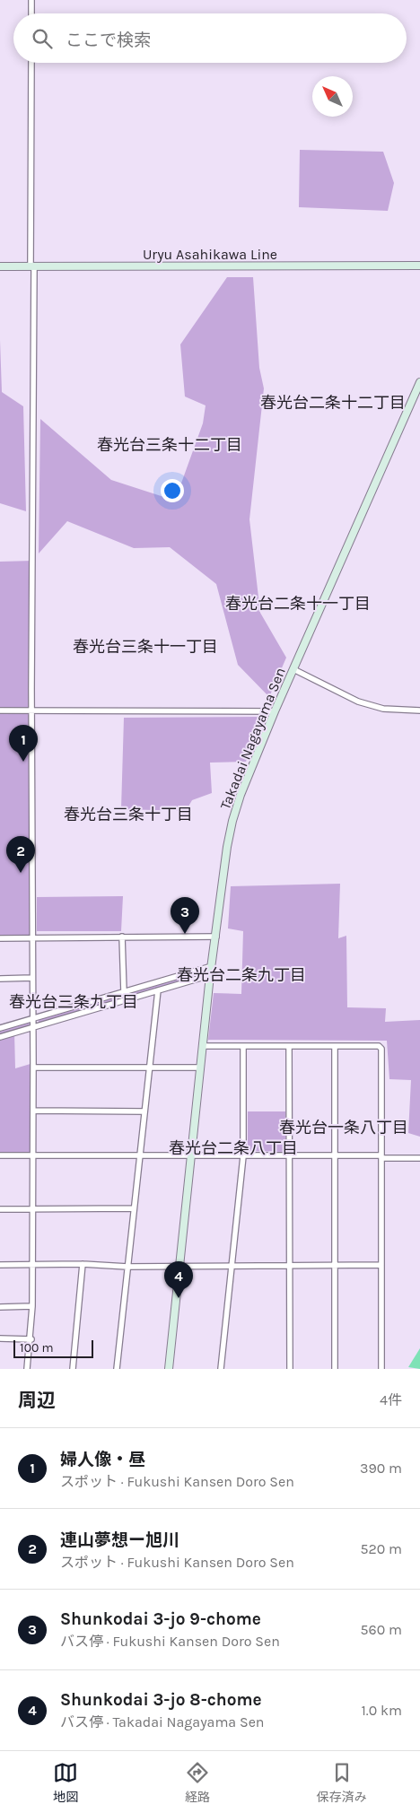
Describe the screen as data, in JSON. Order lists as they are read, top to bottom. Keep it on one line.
{"streets":{"street":["Uryu Asahikawa Line","Takadai Nagayama Sen"]},"districts":["春光台二条十二丁目","春光台三条十二丁目","春光台二条十一丁目","春光台三条十一丁目","春光台三条十丁目","春光台二条九丁目","春光台三条九丁目","春光台一条八丁目","春光台二条八丁目"],"scale_bar":"100 m","north":"top left","page":{"search":"ここで検索","pins":["1","2","3","4"],"scale":"100 m","heading":["周辺","4件"],"list":[{"mark":"1","name":"婦人像・昼","note":"スポット · Fukushi Kansen Doro Sen","value":"390 m"},{"mark":"2","name":"連山夢想ー旭川","note":"スポット · Fukushi Kansen Doro Sen","value":"520 m"},{"mark":"3","name":"Shunkodai 3-jo 9-chome","note":"バス停 · Fukushi Kansen Doro Sen","value":"560 m"},{"mark":"4","name":"Shunkodai 3-jo 8-chome","note":"バス停 · Takadai Nagayama Sen","value":"1.0 km"}],"nav":["地図","経路","保存済み"]}}
